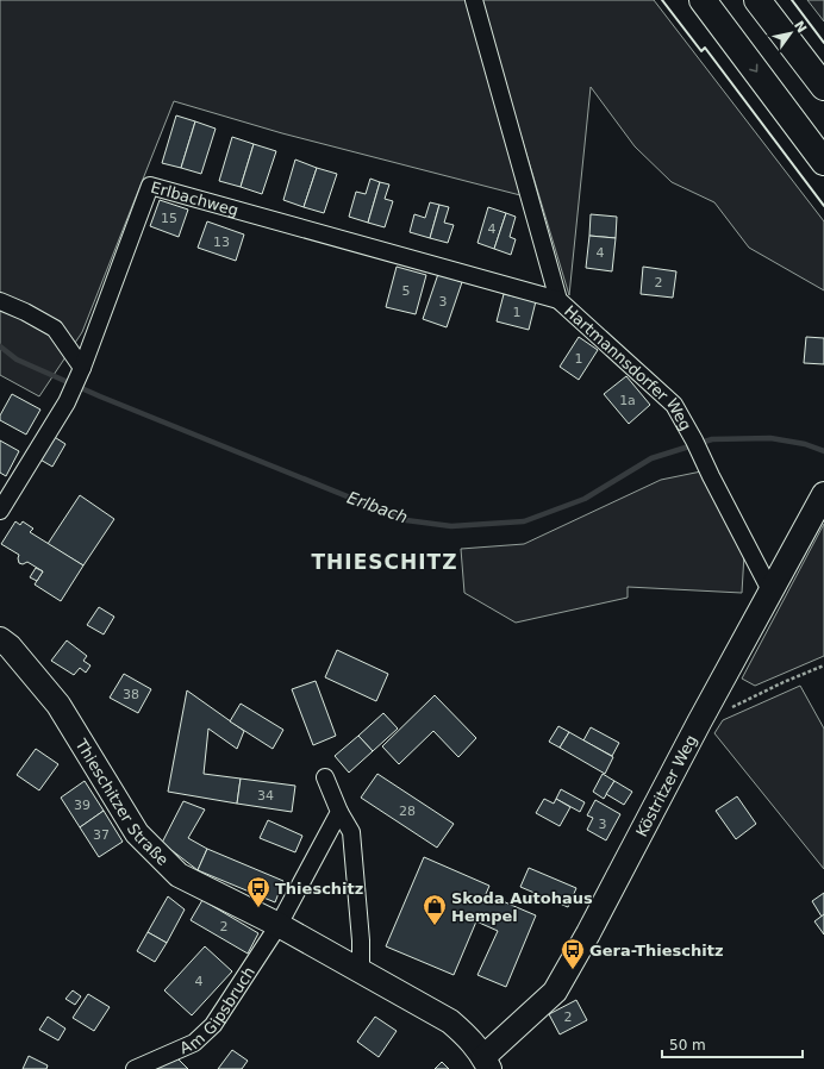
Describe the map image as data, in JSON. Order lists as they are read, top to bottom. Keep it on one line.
{"streets":{"main road":["Köstritzer Weg","Thieschitzer Straße"],"street":["Erlbachweg","Hartmannsdorfer Weg","Am Gipsbruch"]},"crossings":[["Erlbachweg","Hartmannsdorfer Weg"],["Hartmannsdorfer Weg","Köstritzer Weg"],["Köstritzer Weg","Thieschitzer Straße"],["Thieschitzer Straße","Am Gipsbruch"]],"districts":["THIESCHITZ"],"water":["Erlbach"],"places":{"bus stop":["Thieschitz","Gera-Thieschitz"],"shop":["Skoda Autohaus Hempel"]},"house_numbers":["15","4","13","4","2","5","3","1","1","1a","38","34","39","28","3","37","2","4","2"],"scale_bar":"50 m","north":"top right"}
